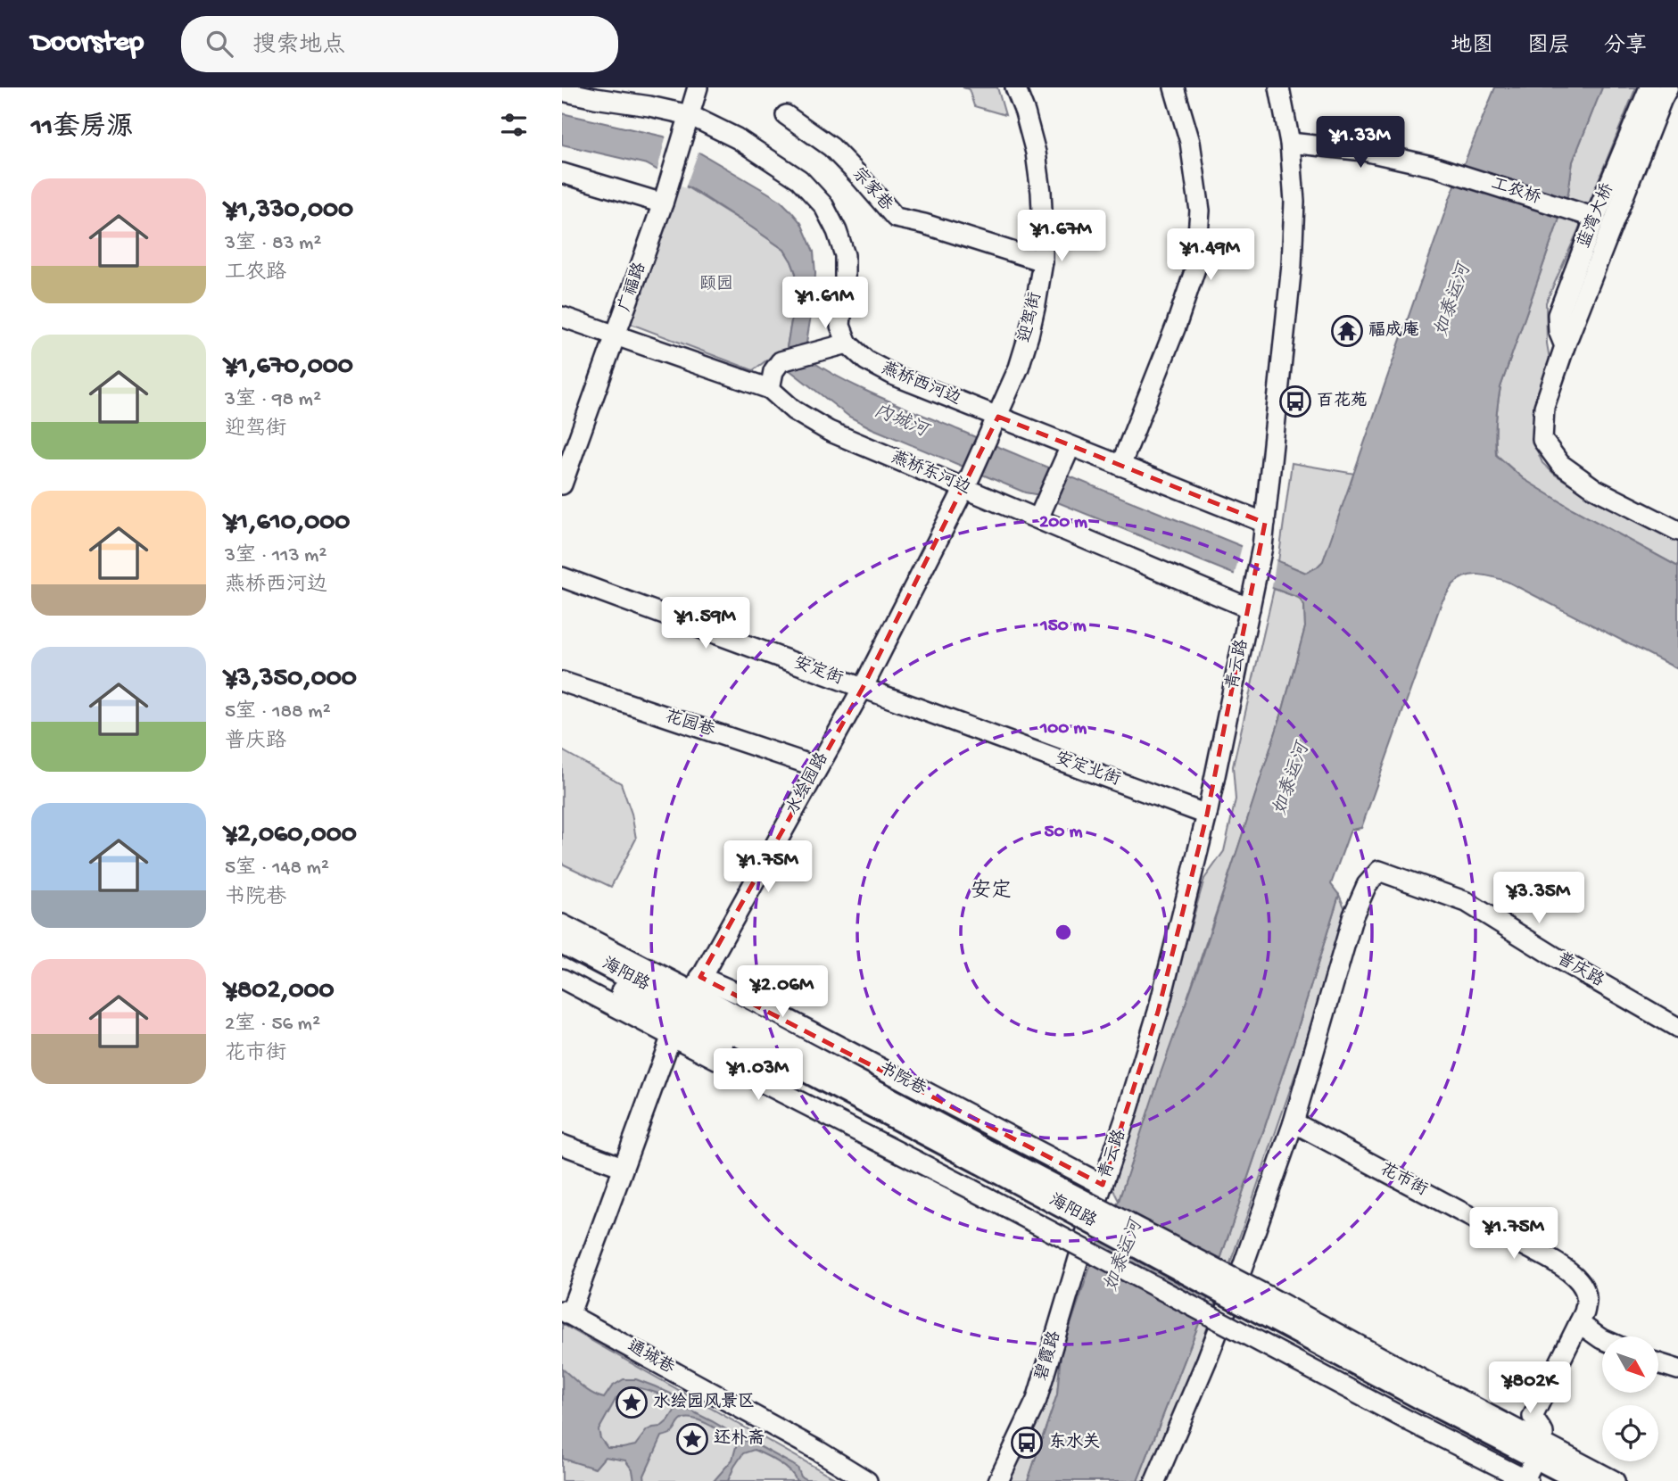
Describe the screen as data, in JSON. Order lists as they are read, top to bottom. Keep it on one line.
{"streets":{"main road":["海阳路"],"street":["宗家巷","工农桥","蓝湾大桥","广福路","迎驾街","燕桥西河边","燕桥东河边","青云路","安定街","花园巷","安定北街","水绘园路","普庆路","书院巷","花市街","碧霞路","通城巷"]},"crossings":[["宗家巷","迎驾街"],["工农桥","蓝湾大桥"],["工农桥","青云路"],["广福路","燕桥东河边"],["迎驾街","燕桥西河边"],["迎驾街","水绘园路"],["燕桥西河边","青云路"],["燕桥西河边","水绘园路"],["燕桥东河边","青云路"],["燕桥东河边","水绘园路"],["青云路","安定北街"],["青云路","书院巷"],["青云路","碧霞路"],["安定街","安定北街"],["安定街","水绘园路"],["花园巷","水绘园路"],["安定北街","水绘园路"],["水绘园路","海阳路"],["水绘园路","书院巷"],["水绘园路","通城巷"],["普庆路","花市街"],["海阳路","书院巷"],["海阳路","花市街"]],"districts":["安定"],"water":["如泰运河","内城河"],"parks":["颐园"],"places":{"temple":["福成庵"],"bus stop":["百花苑","东水关"],"place":["水绘园风景区","还朴斋"]},"north":"bottom right","page":{"header":"Doorstep","search":"搜索地点","nav":["地图","图层","分享"],"heading":"11套房源","price":["¥1.33M","¥1.67M","¥1.49M","¥1.61M","¥1.59M","¥1.75M","¥3.35M","¥2.06M","¥1.03M","¥1.75M","¥802K"],"list":[{"name":"¥1,330,000","note":"3室 · 83 m² · 工农路"},{"name":"¥1,670,000","note":"3室 · 98 m² · 迎驾街"},{"name":"¥1,610,000","note":"3室 · 113 m² · 燕桥西河边"},{"name":"¥3,350,000","note":"5室 · 188 m² · 普庆路"},{"name":"¥2,060,000","note":"5室 · 148 m² · 书院巷"},{"name":"¥802,000","note":"2室 · 56 m² · 花市街"}]},"rings":["200 m","150 m","100 m","50 m"]}
